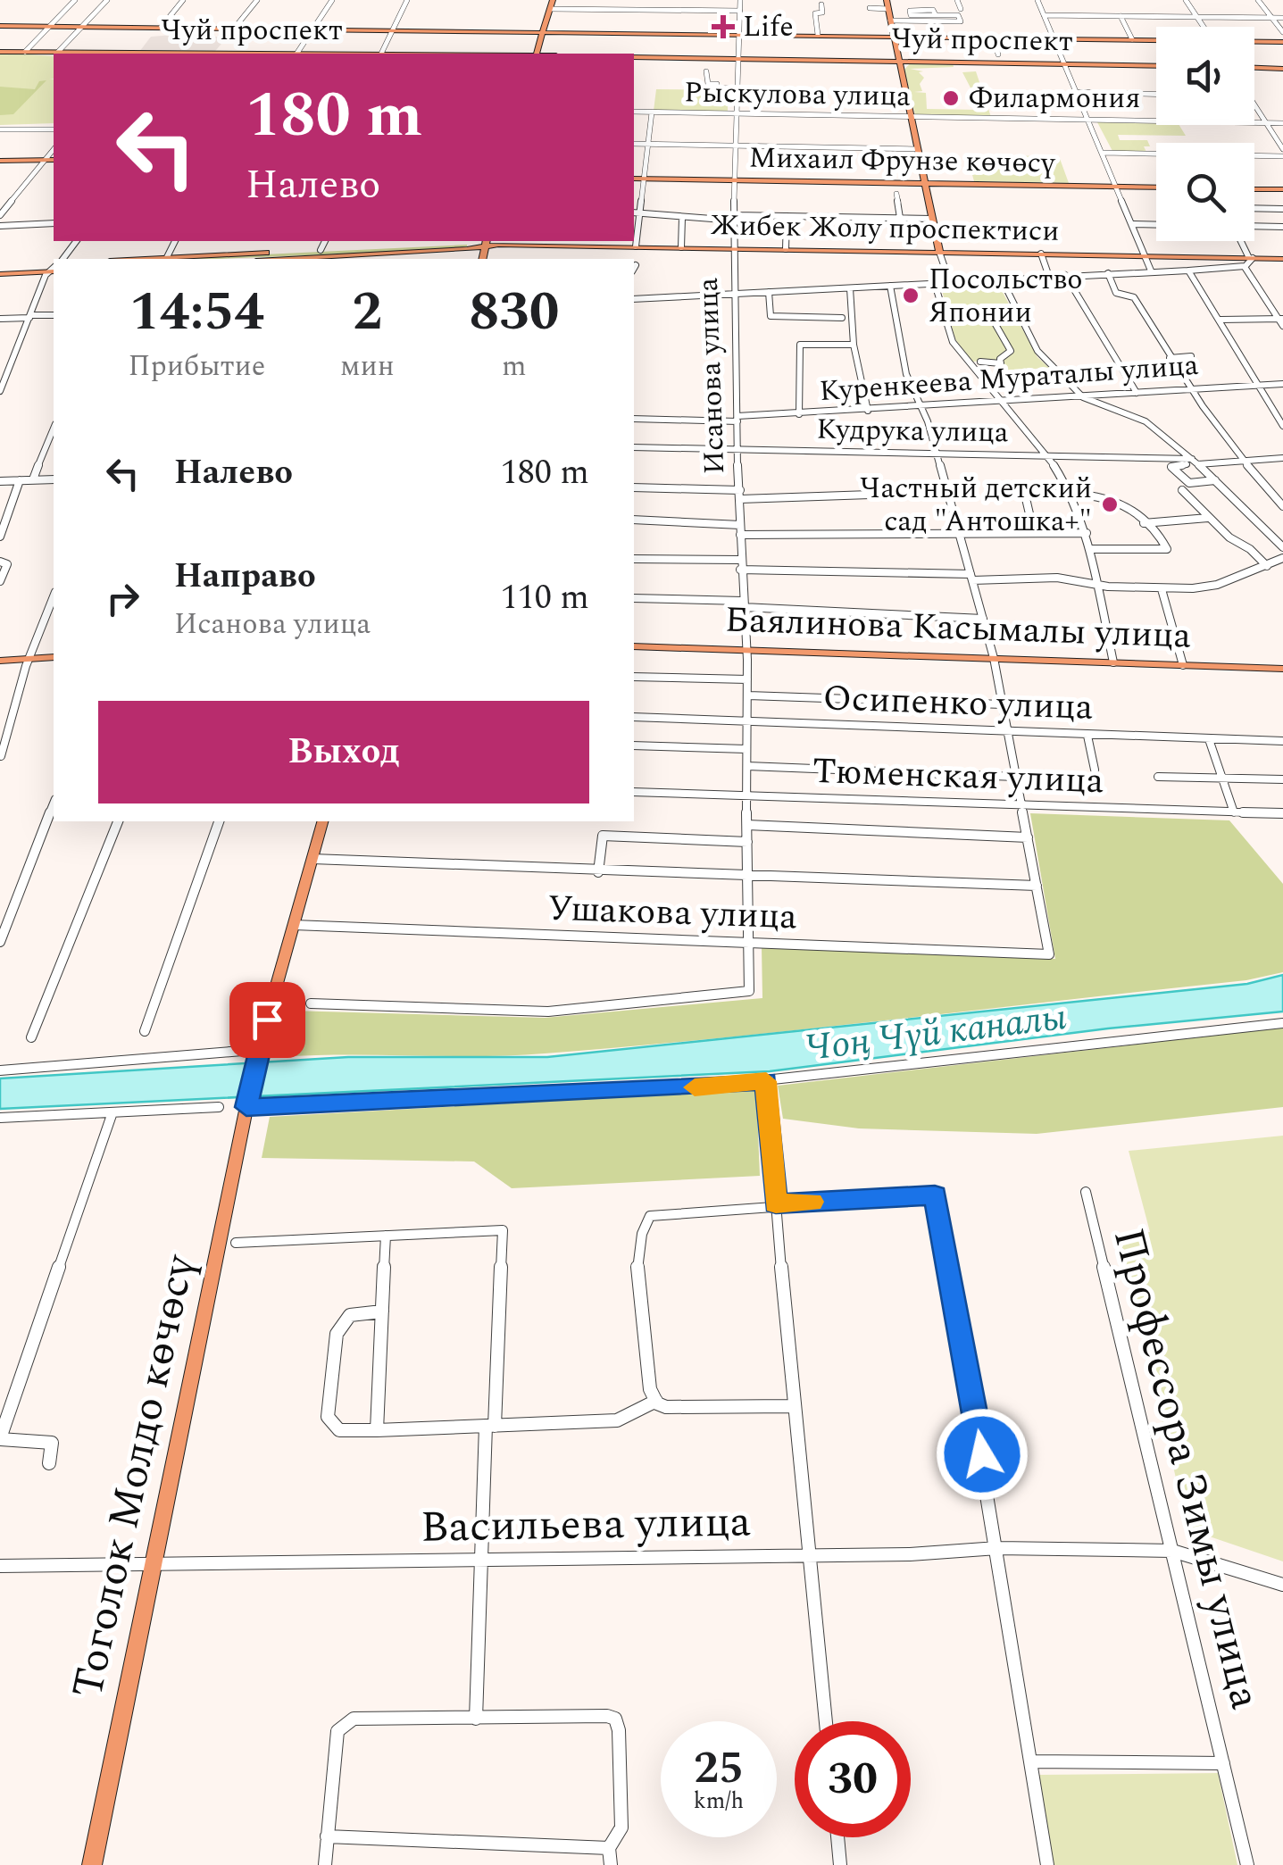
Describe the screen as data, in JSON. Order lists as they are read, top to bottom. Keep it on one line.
{"streets":{"main road":["Чуй проспект","Михаил Фрунзе көчөсү","Жибек Жолу проспектиси","Баялинова Касымалы улица","Тоголок Молдо көчөсү"],"street":["Рыскулова улица","Исанова улица","Куренкеева Мураталы улица","Кудрука улица","Осипенко улица","Тюменская улица","Ушакова улица","Профессора Зимы улица","Васильева улица"]},"crossings":[["Чуй проспект","Исанова улица"],["Рыскулова улица","Исанова улица"],["Михаил Фрунзе көчөсү","Исанова улица"],["Жибек Жолу проспектиси","Исанова улица"],["Исанова улица","Куренкеева Мураталы улица"],["Исанова улица","Кудрука улица"],["Исанова улица","Баялинова Касымалы улица"],["Исанова улица","Осипенко улица"],["Исанова улица","Тюменская улица"],["Исанова улица","Ушакова улица"],["Ушакова улица","Тоголок Молдо көчөсү"],["Профессора Зимы улица","Васильева улица"],["Тоголок Молдо көчөсү","Васильева улица"]],"water":["Чоң Чүй каналы"],"places":{"health":["Life"],"other":["Филармония","Посольство Японии","Частный детский сад \"Антошка+\""]},"page":{"turn":["180 m","Налево"],"eta":["14:54","Прибытие","2","мин","830","m"],"list":[{"name":"Налево","value":"180 m"},{"name":"Направо","note":"Исанова улица","value":"110 m"}],"buttons":"Выход","speed":"25 km/h","limit":"30"}}
